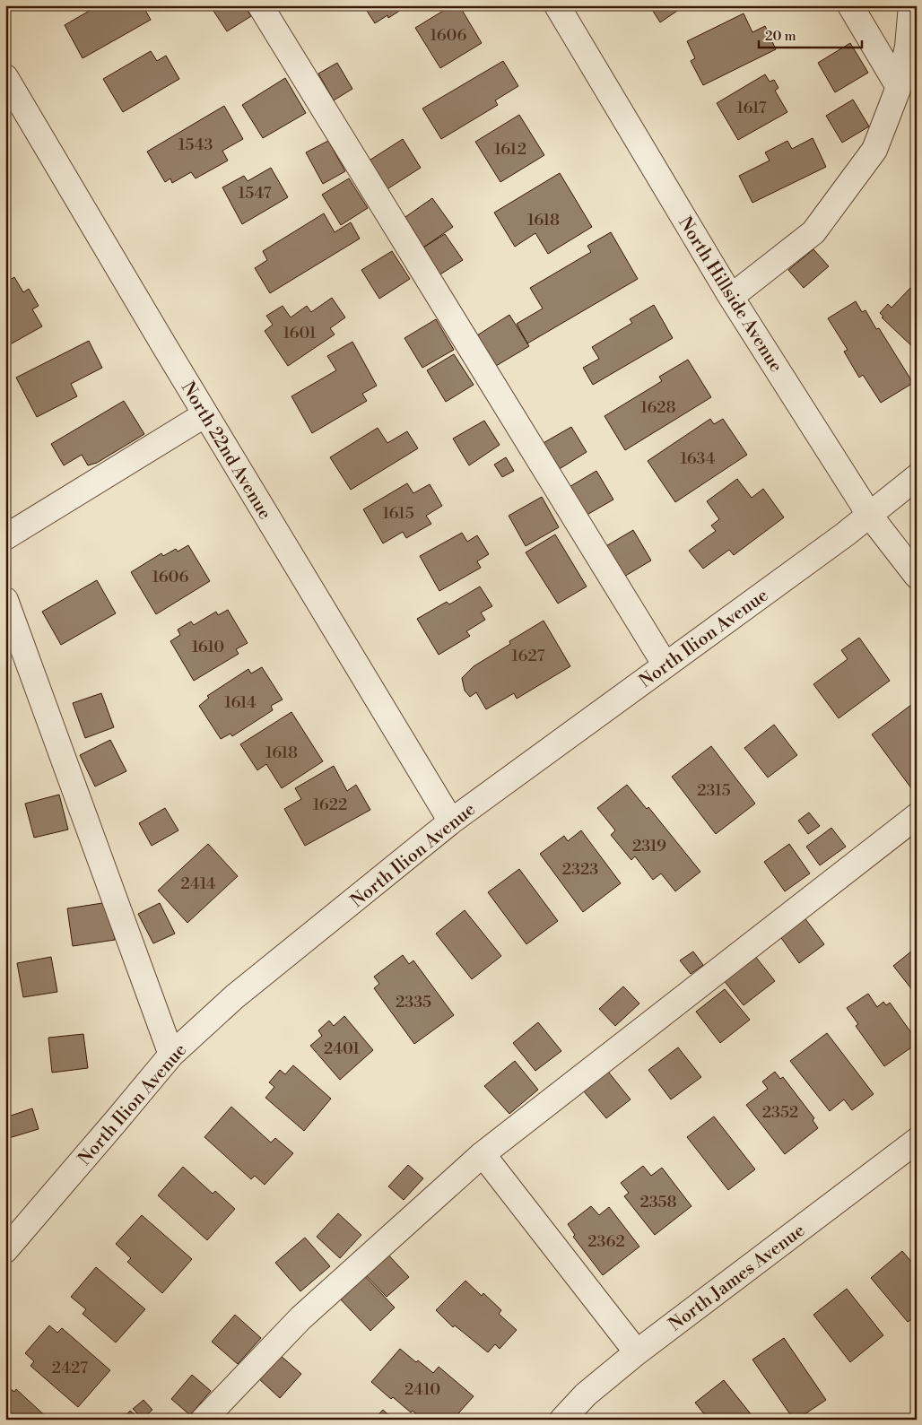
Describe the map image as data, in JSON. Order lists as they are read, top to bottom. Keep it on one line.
{"streets":{"street":["North Hillside Avenue","North 22nd Avenue","North Ilion Avenue","North James Avenue"]},"crossings":[["North Hillside Avenue","North Ilion Avenue"],["North 22nd Avenue","North Ilion Avenue"]],"house_numbers":["1606","1617","1543","1612","1547","1618","1601","1628","1634","1615","1606","1610","1627","1614","1618","2315","1622","2319","2323","2414","2335","2401","2352","2358","2362","2427","2410"],"scale_bar":"20 m"}
